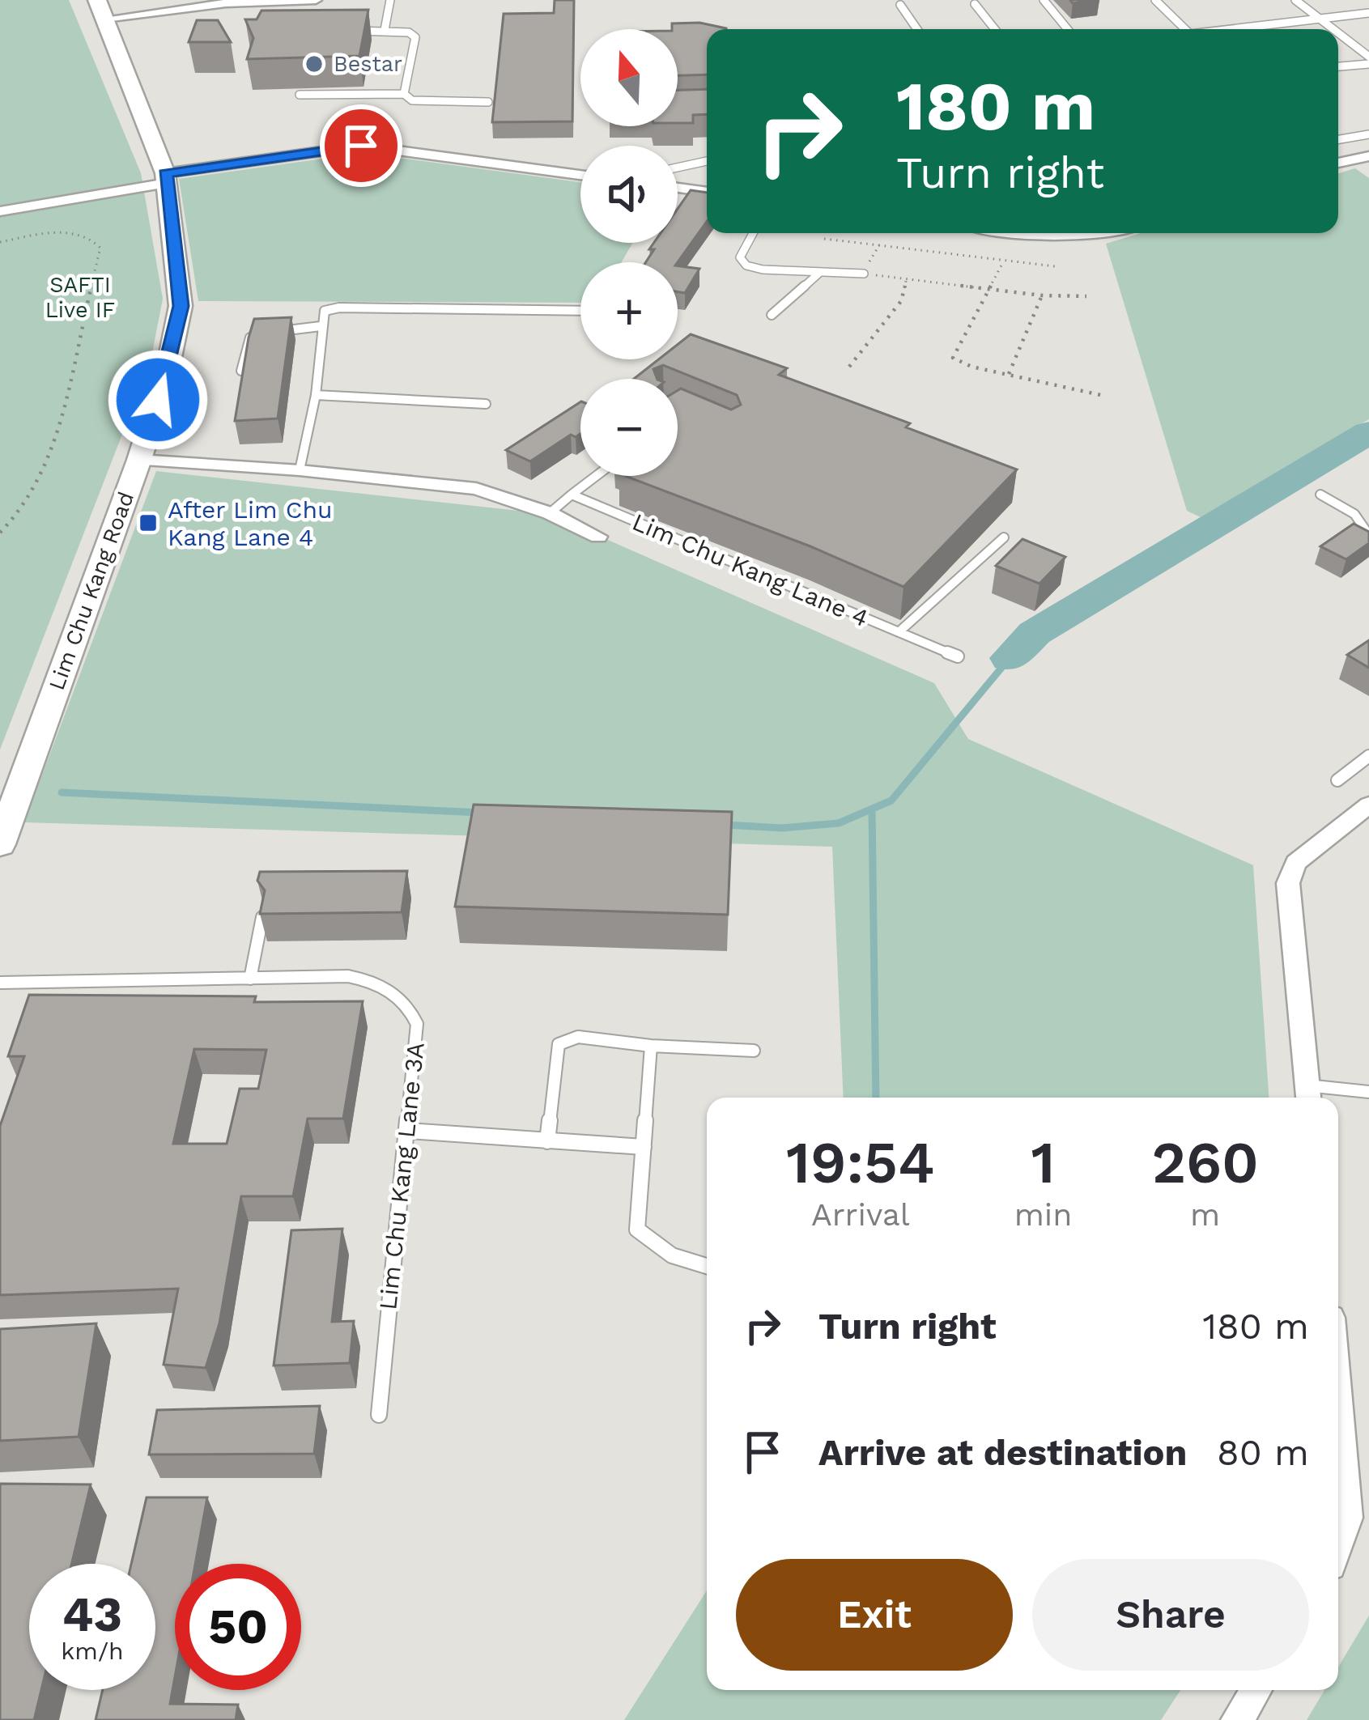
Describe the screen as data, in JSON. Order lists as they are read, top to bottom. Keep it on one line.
{"streets":{"main road":["Lim Chu Kang Road"],"street":["Lim Chu Kang Lane 4"],"lane":["Lim Chu Kang Lane 3A"]},"crossings":[["Lim Chu Kang Lane 4","Lim Chu Kang Road"]],"parks":["SAFTI Live IF"],"places":{"other":["Bestar"],"transit":["After Lim Chu Kang Lane 4"]},"north":"top","page":{"map_buttons":["+","−"],"turn":["180 m","Turn right"],"eta":["19:54","Arrival","1","min","260","m"],"list":[{"name":"Turn right","value":"180 m"},{"name":"Arrive at destination","value":"80 m"}],"buttons":["Exit","Share"],"speed":"43 km/h","limit":"50"}}
